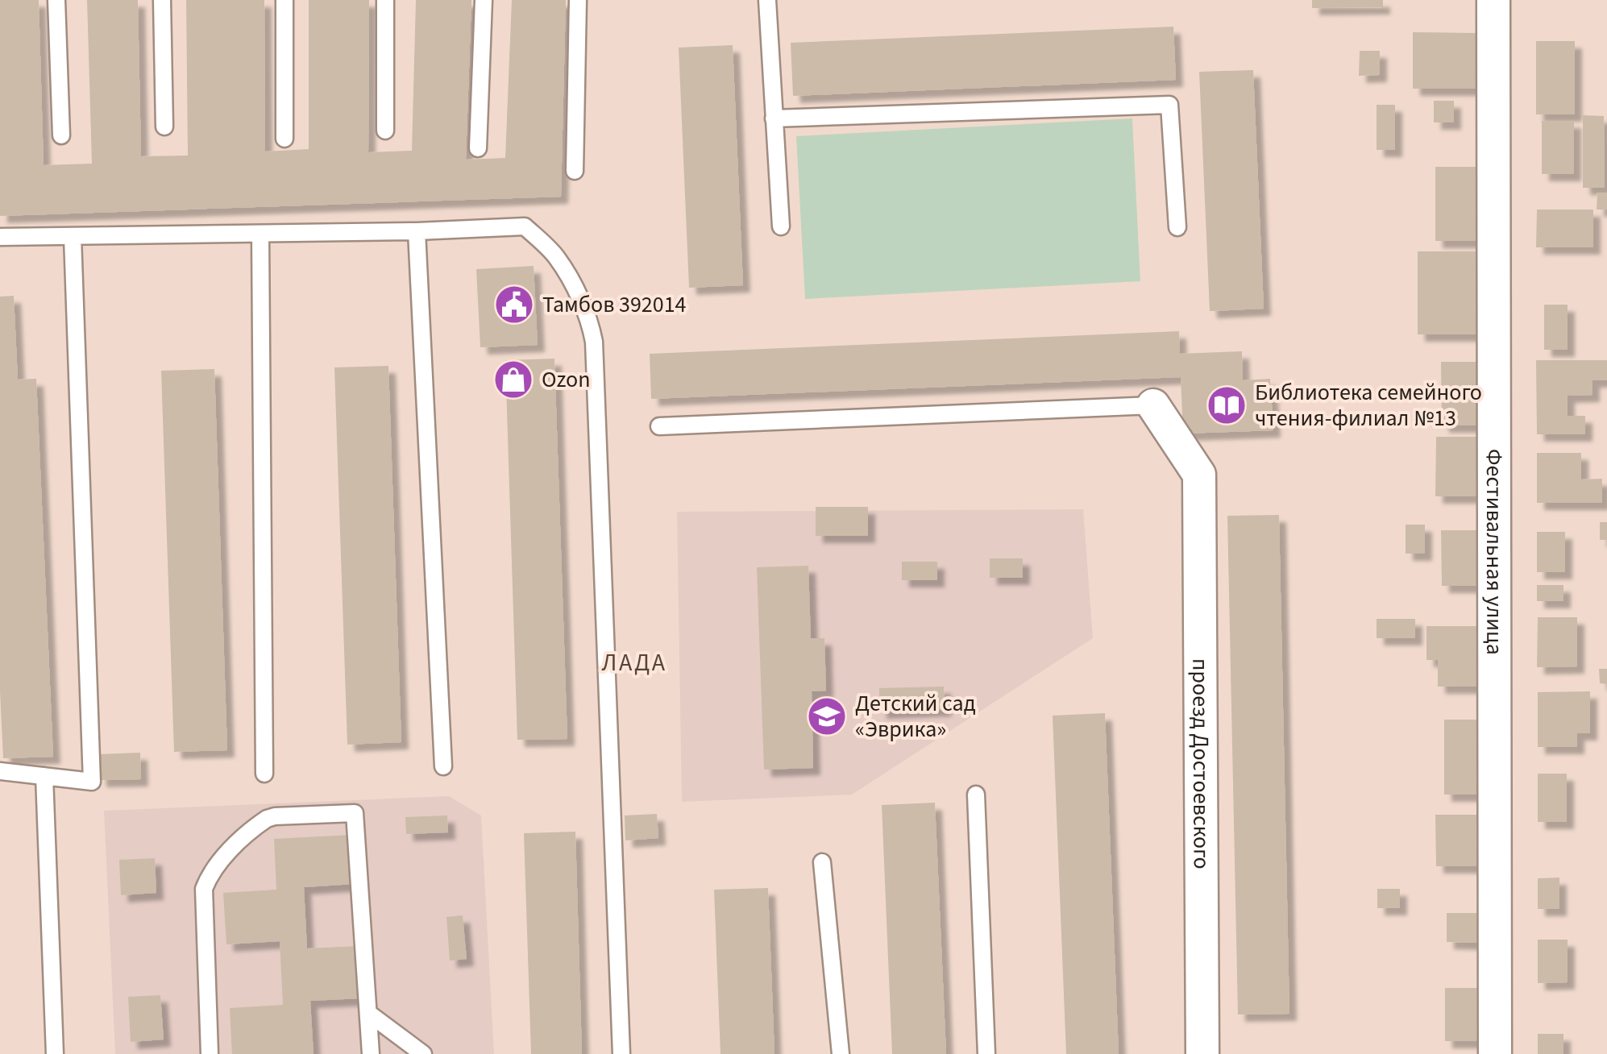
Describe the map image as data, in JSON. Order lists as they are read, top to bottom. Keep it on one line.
{"streets":{"street":["Фестивальная улица","проезд Достоевского"]},"districts":["ЛАДА"],"places":{"public building":["Тамбов 392014"],"shop":["Ozon"],"library":["Библиотека семейного чтения-филиал №13"],"school or university":["Детский сад «Эврика»"]}}
